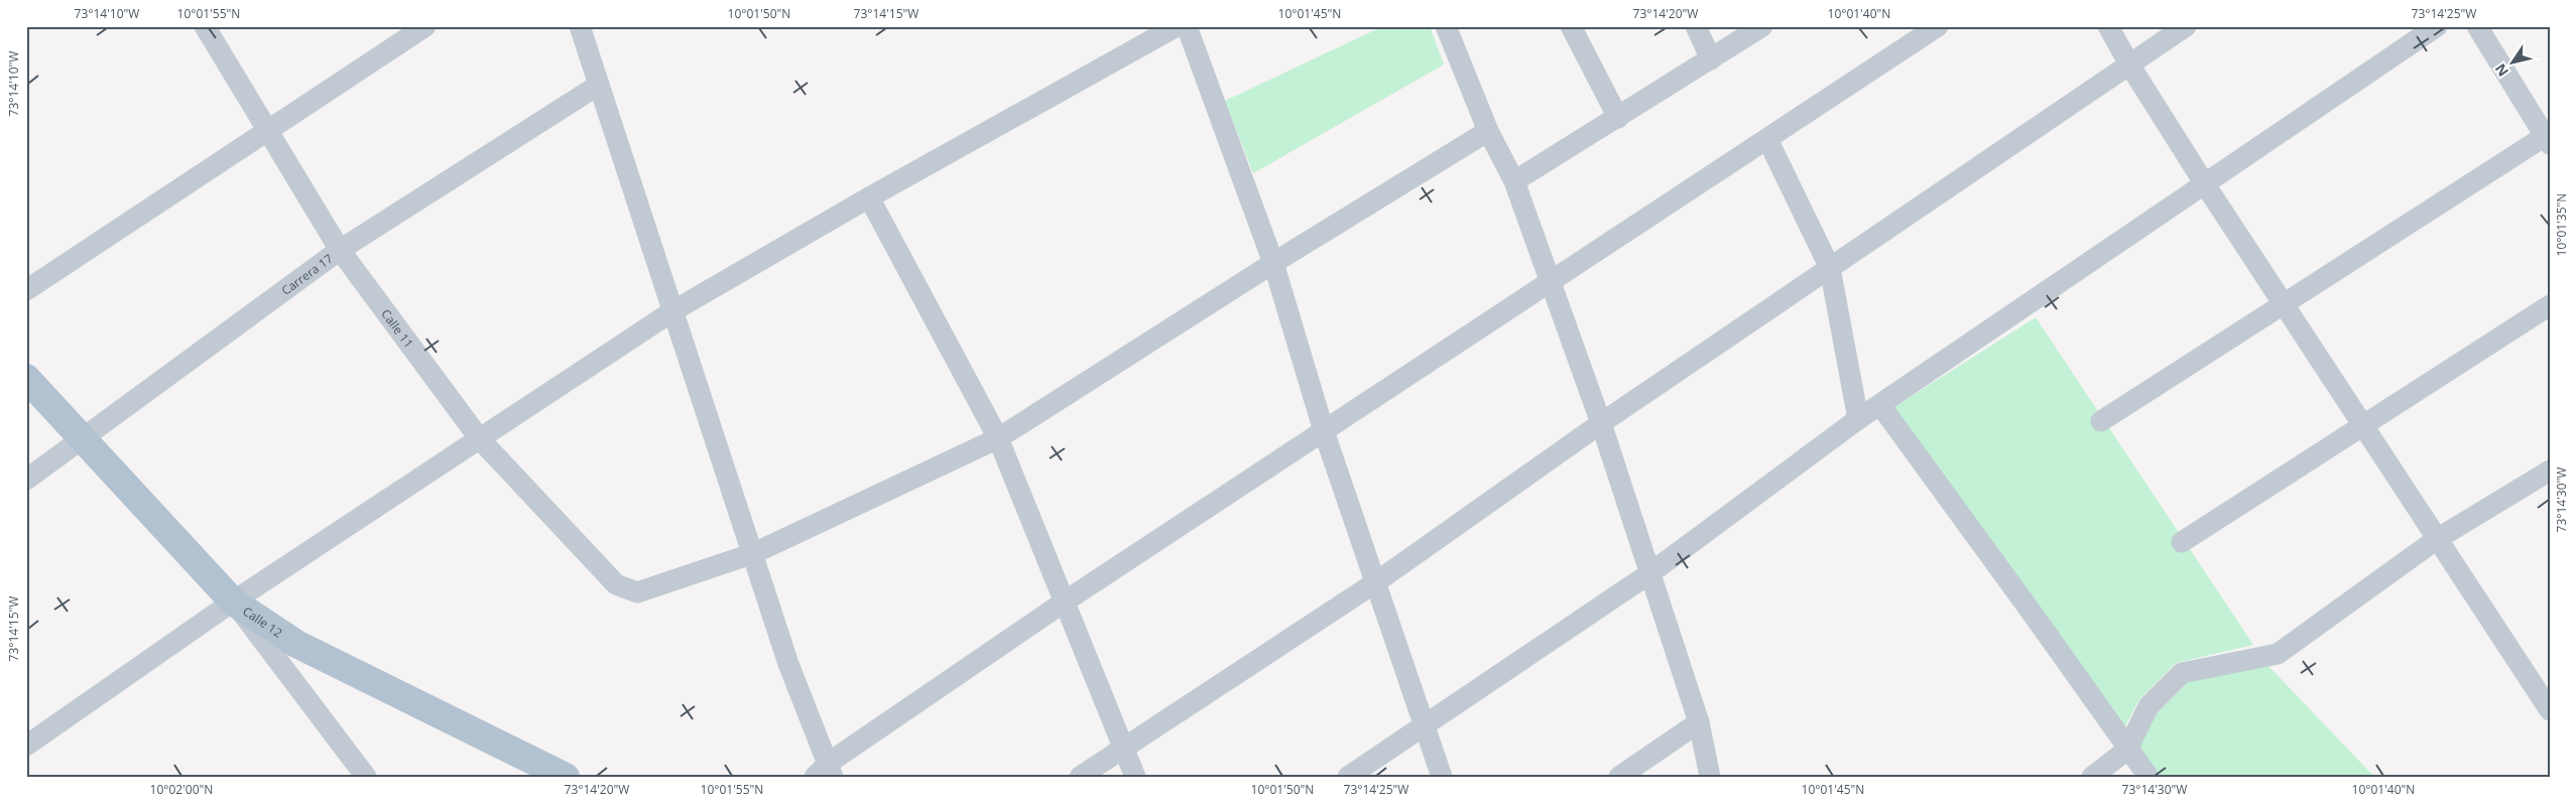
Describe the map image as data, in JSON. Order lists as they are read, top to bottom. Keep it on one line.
{"streets":{"main road":["Calle 12"],"street":["Carrera 17","Calle 11"]},"crossings":[["Carrera 17","Calle 11"],["Carrera 17","Calle 12"]],"north":"bottom left","coordinates":["73°14'10\"W","10°01'55\"N","10°01'50\"N","73°14'15\"W","10°01'45\"N","73°14'20\"W","10°01'40\"N","73°14'25\"W","10°01'35\"N","73°14'30\"W","10°02'00\"N"]}
